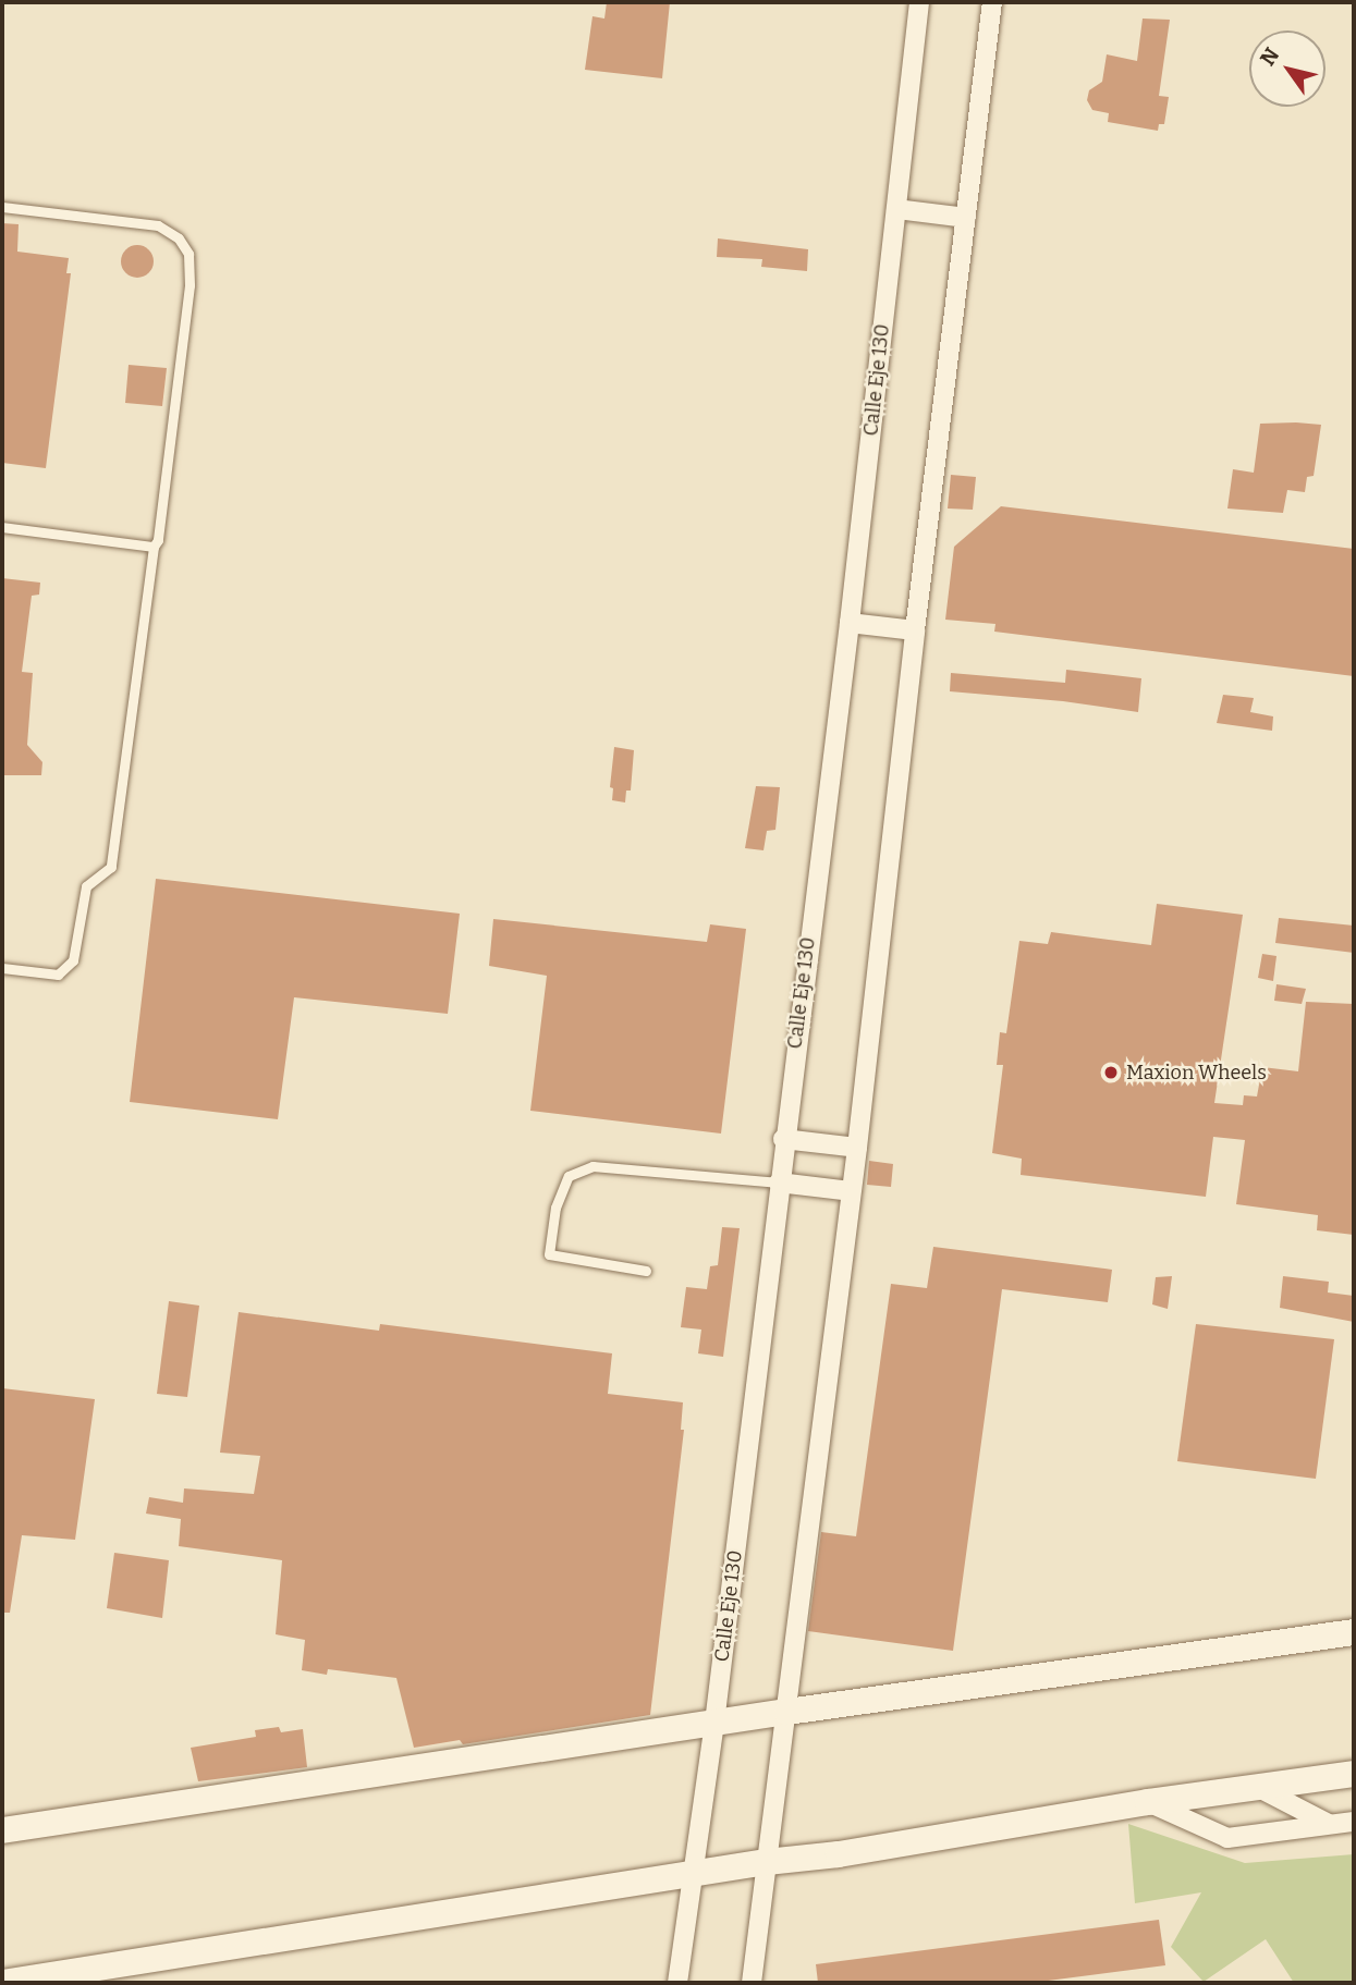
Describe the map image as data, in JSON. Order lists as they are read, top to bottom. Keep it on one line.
{"streets":{"street":["Calle Eje 130"]},"places":["Maxion Wheels"],"north":"top left"}
